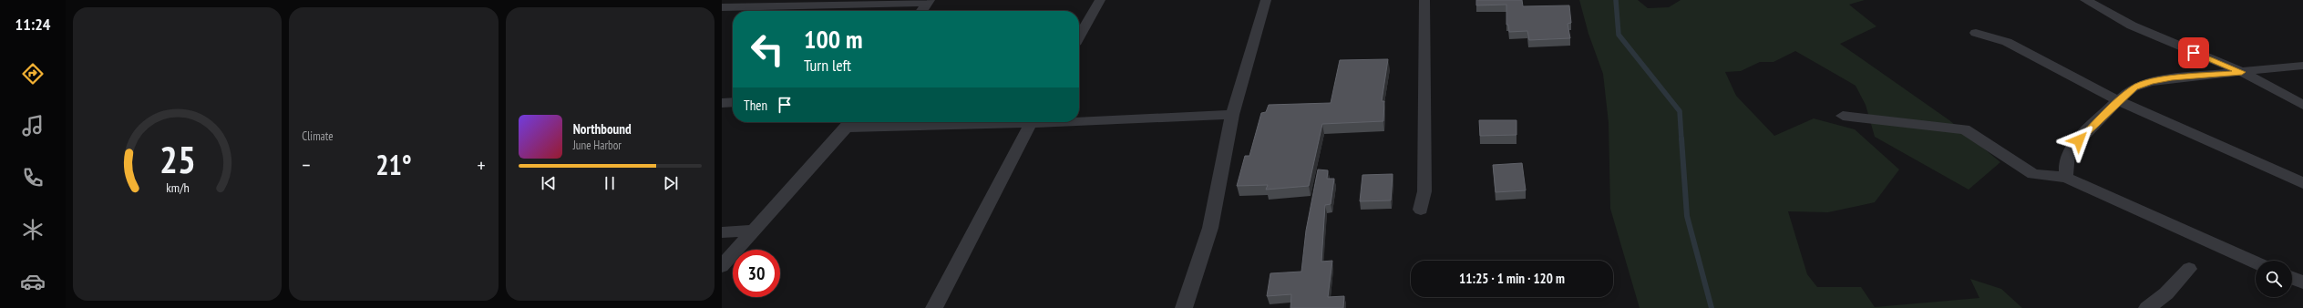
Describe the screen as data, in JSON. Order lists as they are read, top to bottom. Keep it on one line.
{"page":{"tabs":"11:24","tile":"Climate","turn":["100 m","Turn left"],"then":"Then","song":["Northbound","June Harbor"],"heat":["−","21°","+"],"limit":"30","trip":"11:25 · 1 min · 120 m","gauge":["25","km/h"]}}
